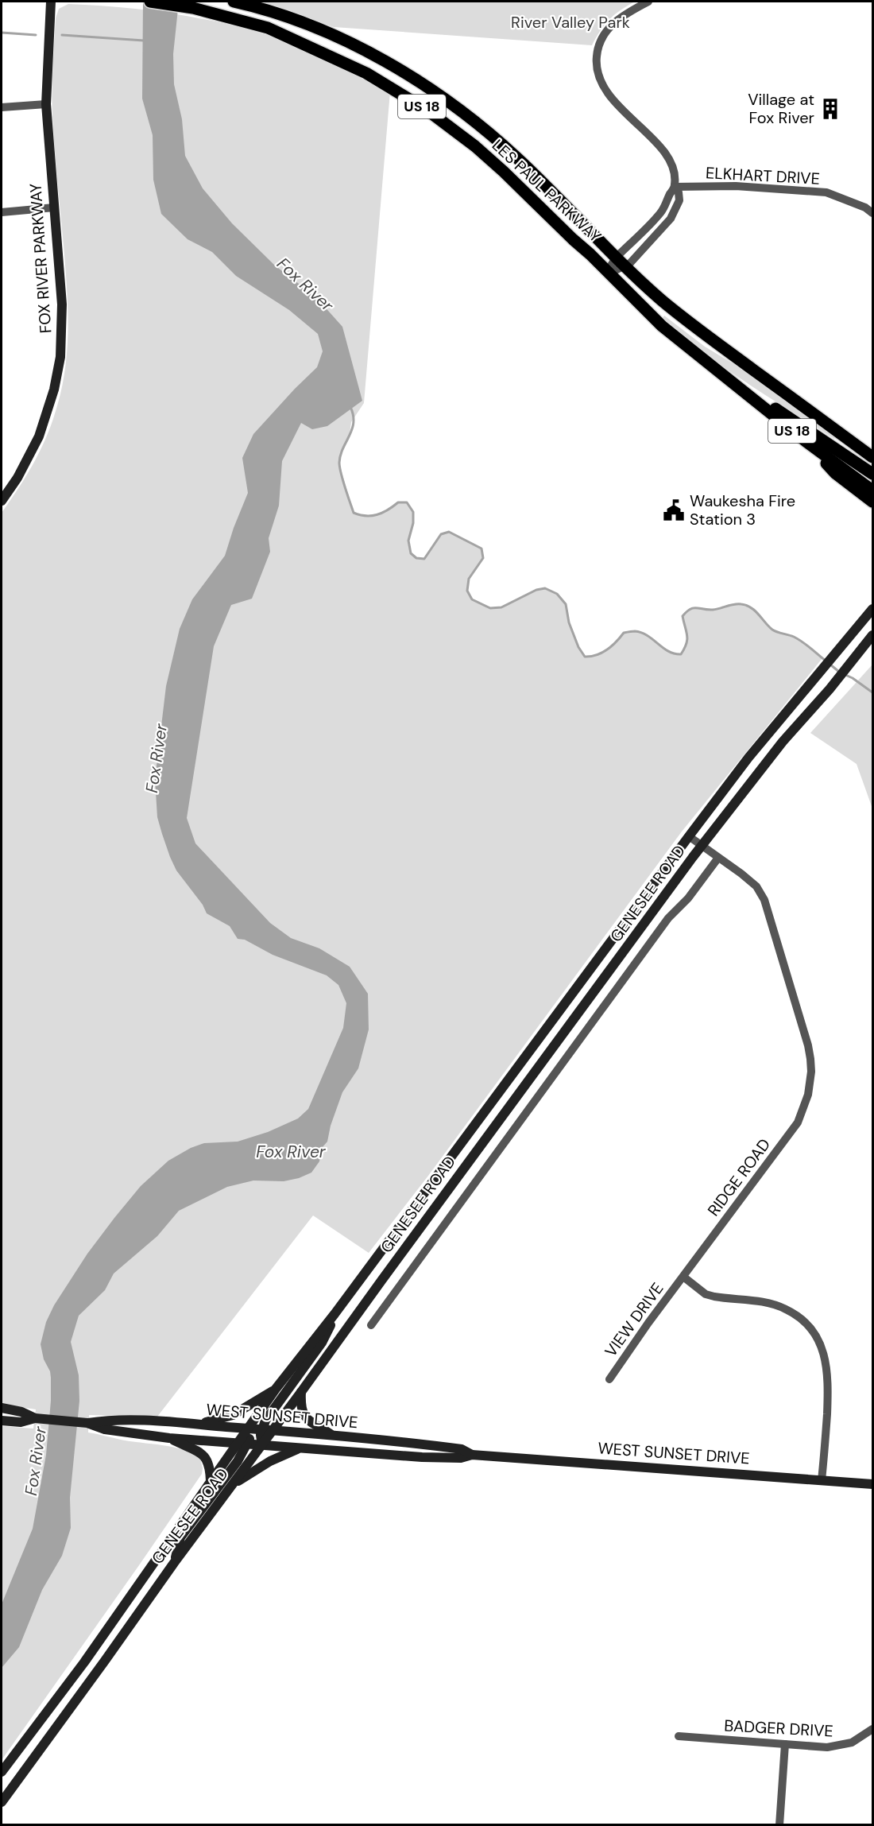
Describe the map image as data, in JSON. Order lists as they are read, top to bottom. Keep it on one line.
{"streets":{"main road":["US 18","LES PAUL PARKWAY","FOX RIVER PARKWAY","GENESEE ROAD","WEST SUNSET DRIVE"],"street":["ELKHART DRIVE","RIDGE ROAD","VIEW DRIVE","BADGER DRIVE"]},"crossings":[["GENESEE ROAD","RIDGE ROAD"],["GENESEE ROAD","WEST SUNSET DRIVE"],["RIDGE ROAD","VIEW DRIVE"]],"water":["Fox River"],"parks":["River Valley Park"],"places":{"building":["Village at Fox River"],"public building":["Waukesha Fire Station 3"]}}
